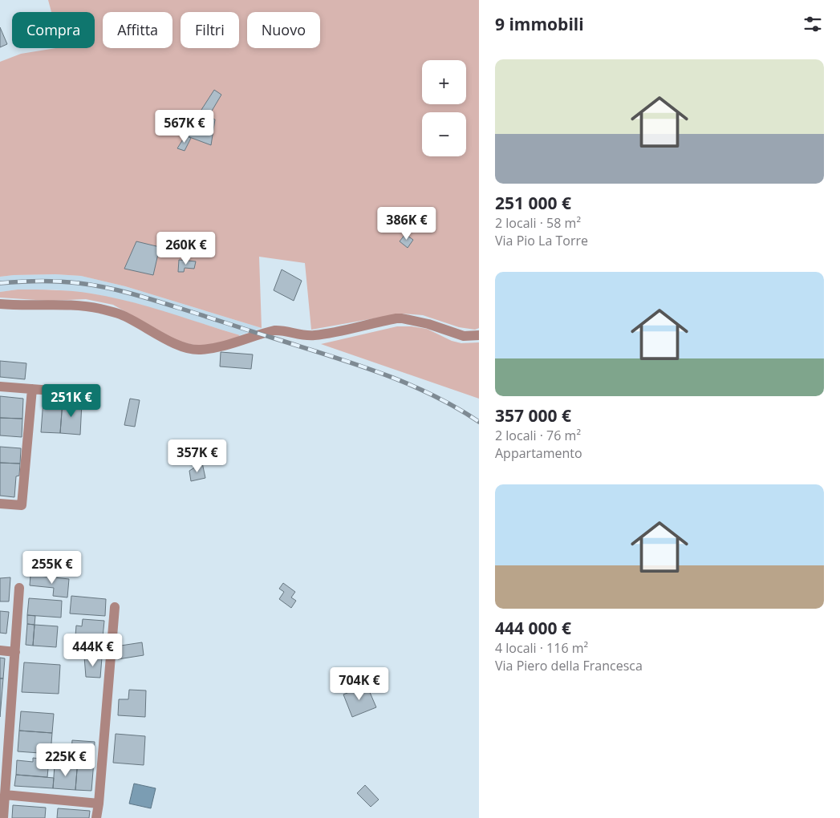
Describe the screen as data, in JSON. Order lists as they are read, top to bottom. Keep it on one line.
{"page":{"heading":"9 immobili","chip":["Compra","Affitta","Filtri","Nuovo"],"list":[{"name":"251 000 €","note":"2 locali · 58 m² · Via Pio La Torre"},{"name":"357 000 €","note":"2 locali · 76 m² · Appartamento"},{"name":"444 000 €","note":"4 locali · 116 m² · Via Piero della Francesca"}],"map_buttons":["+","−"],"price":["567K €","386K €","260K €","251K €","357K €","255K €","444K €","704K €","225K €"]}}
